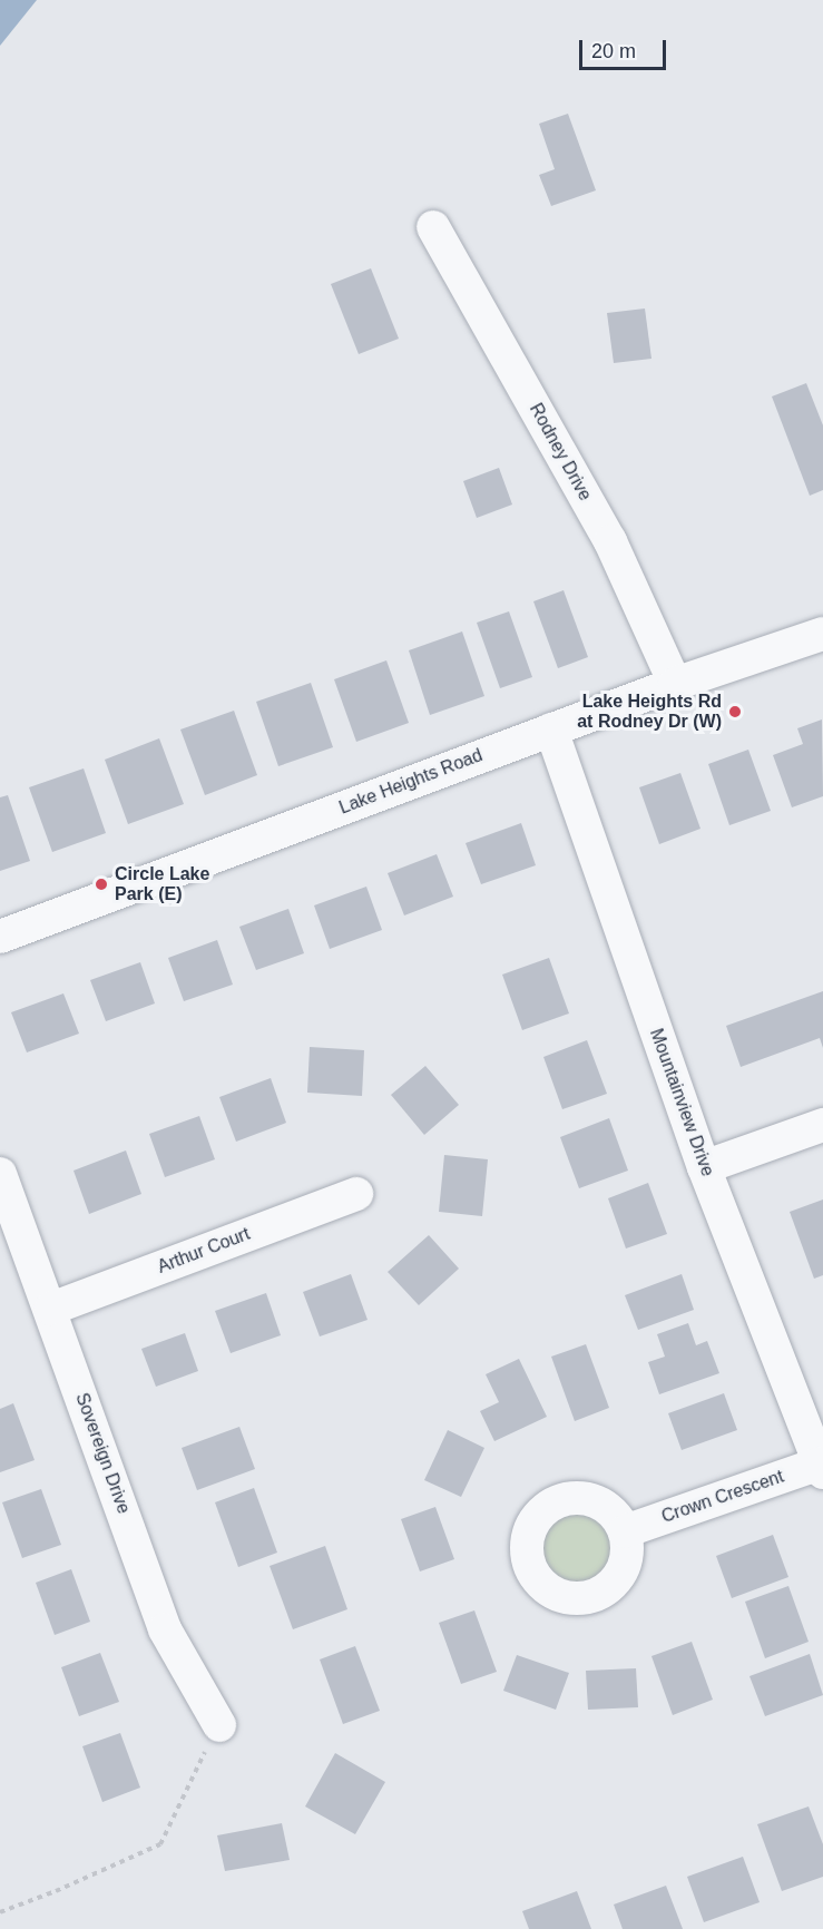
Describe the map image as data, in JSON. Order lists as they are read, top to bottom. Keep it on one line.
{"streets":{"street":["Rodney Drive","Lake Heights Road","Mountainview Drive","Arthur Court","Sovereign Drive","Crown Crescent"]},"crossings":[["Rodney Drive","Lake Heights Road"],["Lake Heights Road","Mountainview Drive"],["Mountainview Drive","Crown Crescent"],["Arthur Court","Sovereign Drive"]],"places":["Lake Heights Rd at Rodney Dr (W)","Circle Lake Park (E)"],"scale_bar":"20 m"}
